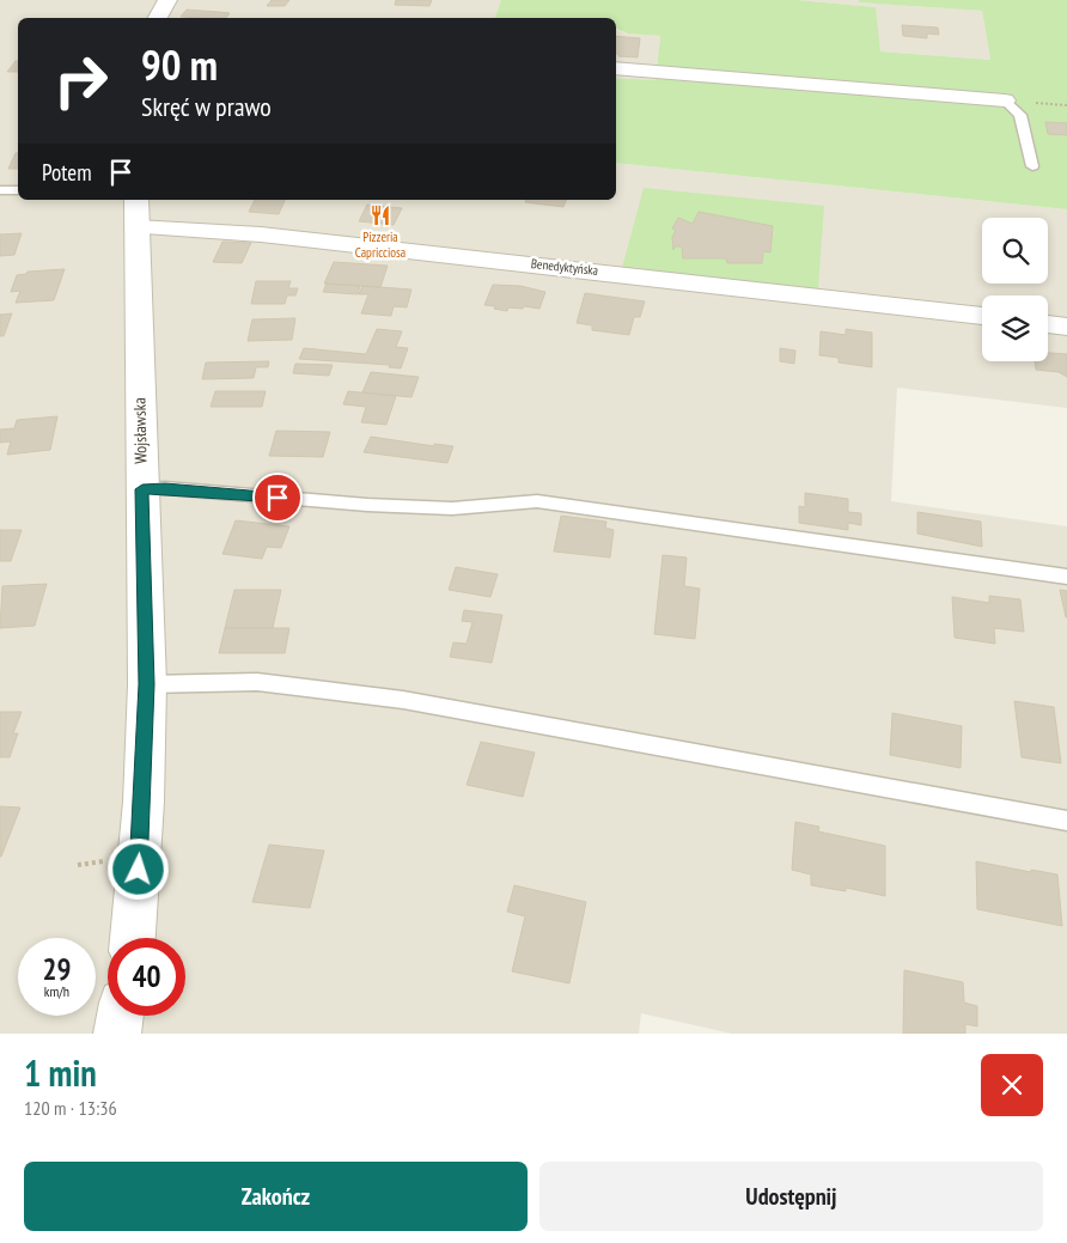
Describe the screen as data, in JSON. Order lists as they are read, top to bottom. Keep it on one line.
{"streets":{"street":["Benedyktyńska","Wojsławska"]},"crossings":[["Benedyktyńska","Wojsławska"]],"places":{"restaurant":["Pizzeria Capricciosa"]},"page":{"turn":["90 m","Skręć w prawo"],"then":"Potem","speed":"29 km/h","limit":"40","heading":["1 min","120 m · 13:36"],"buttons":["Zakończ","Udostępnij"]}}
